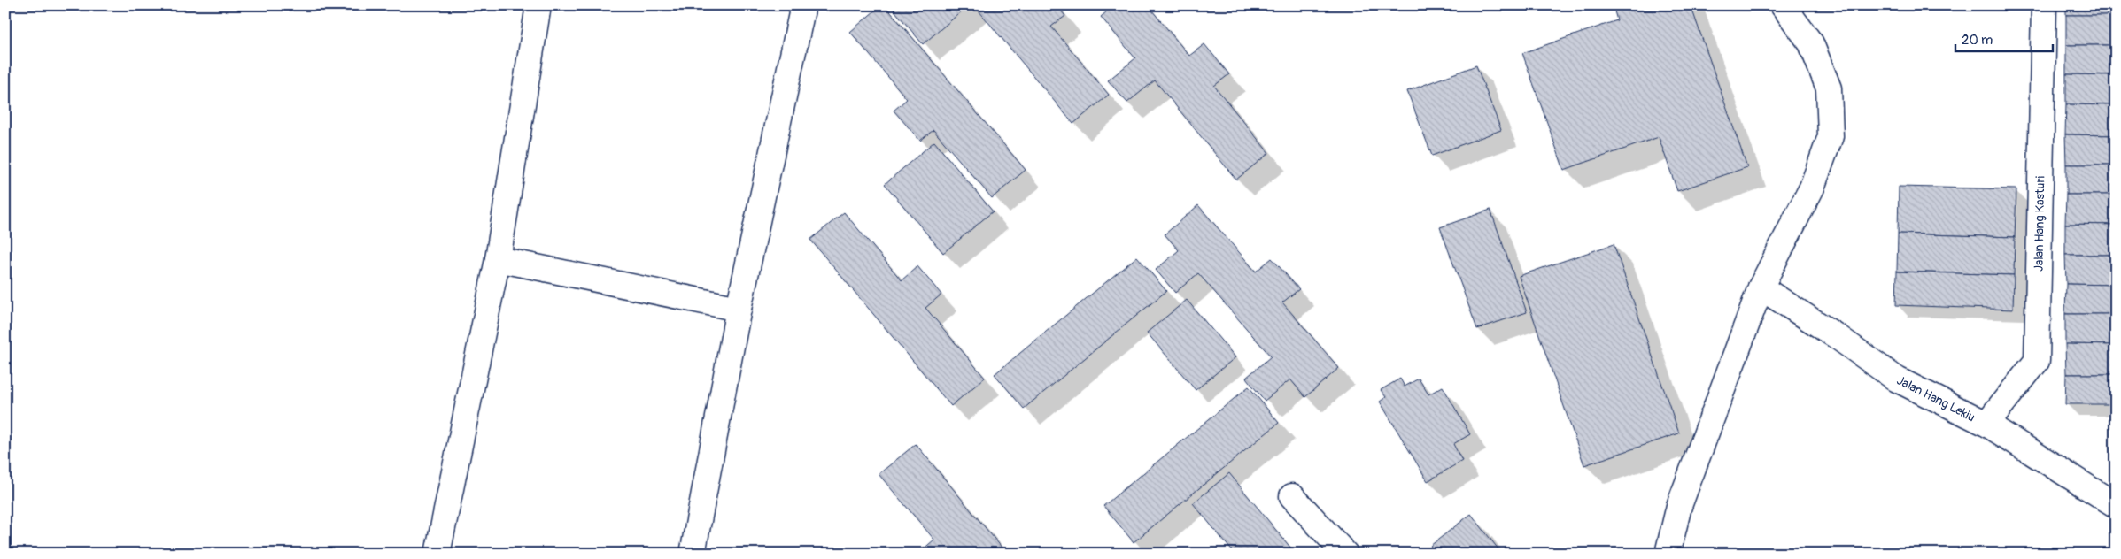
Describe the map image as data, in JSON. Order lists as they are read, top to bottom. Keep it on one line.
{"streets":{"street":["Jalan Hang Kasturi","Jalan Hang Lekiu"]},"crossings":[["Jalan Hang Kasturi","Jalan Hang Lekiu"]],"scale_bar":"20 m"}
